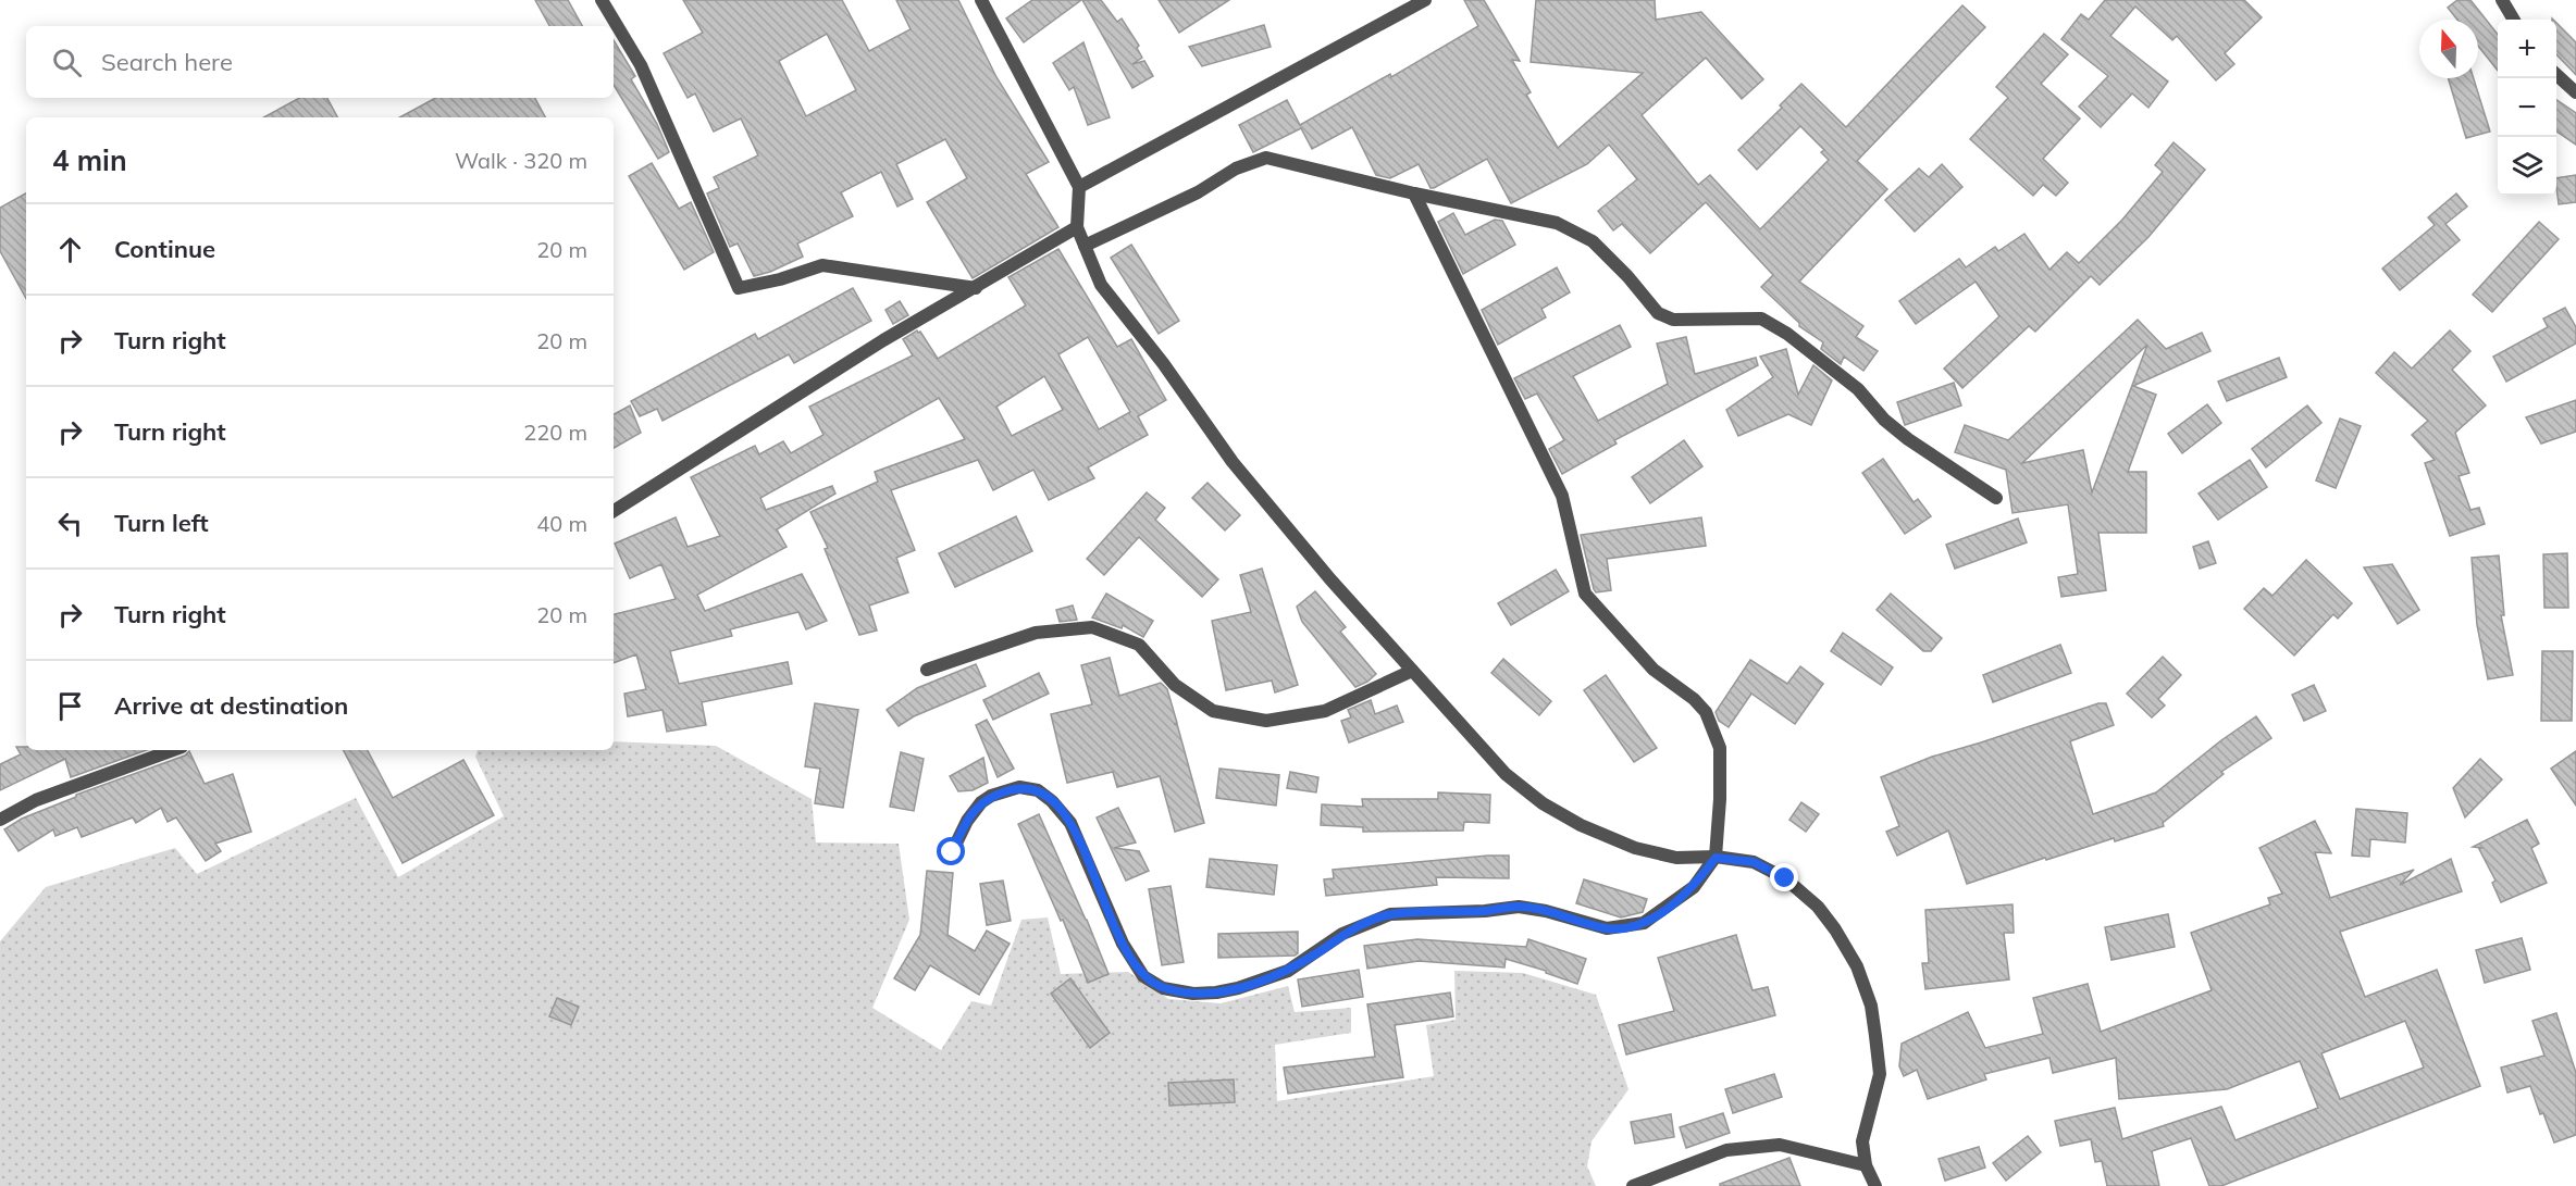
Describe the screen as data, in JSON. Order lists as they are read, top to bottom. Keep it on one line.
{"north":"top","page":{"map_buttons":["+","−"],"search":"Search here","heading":["4 min","Walk · 320 m"],"list":[["Continue","20 m"],["Turn right","20 m"],["Turn right","220 m"],["Turn left","40 m"],["Turn right","20 m"],"Arrive at destination"]}}
